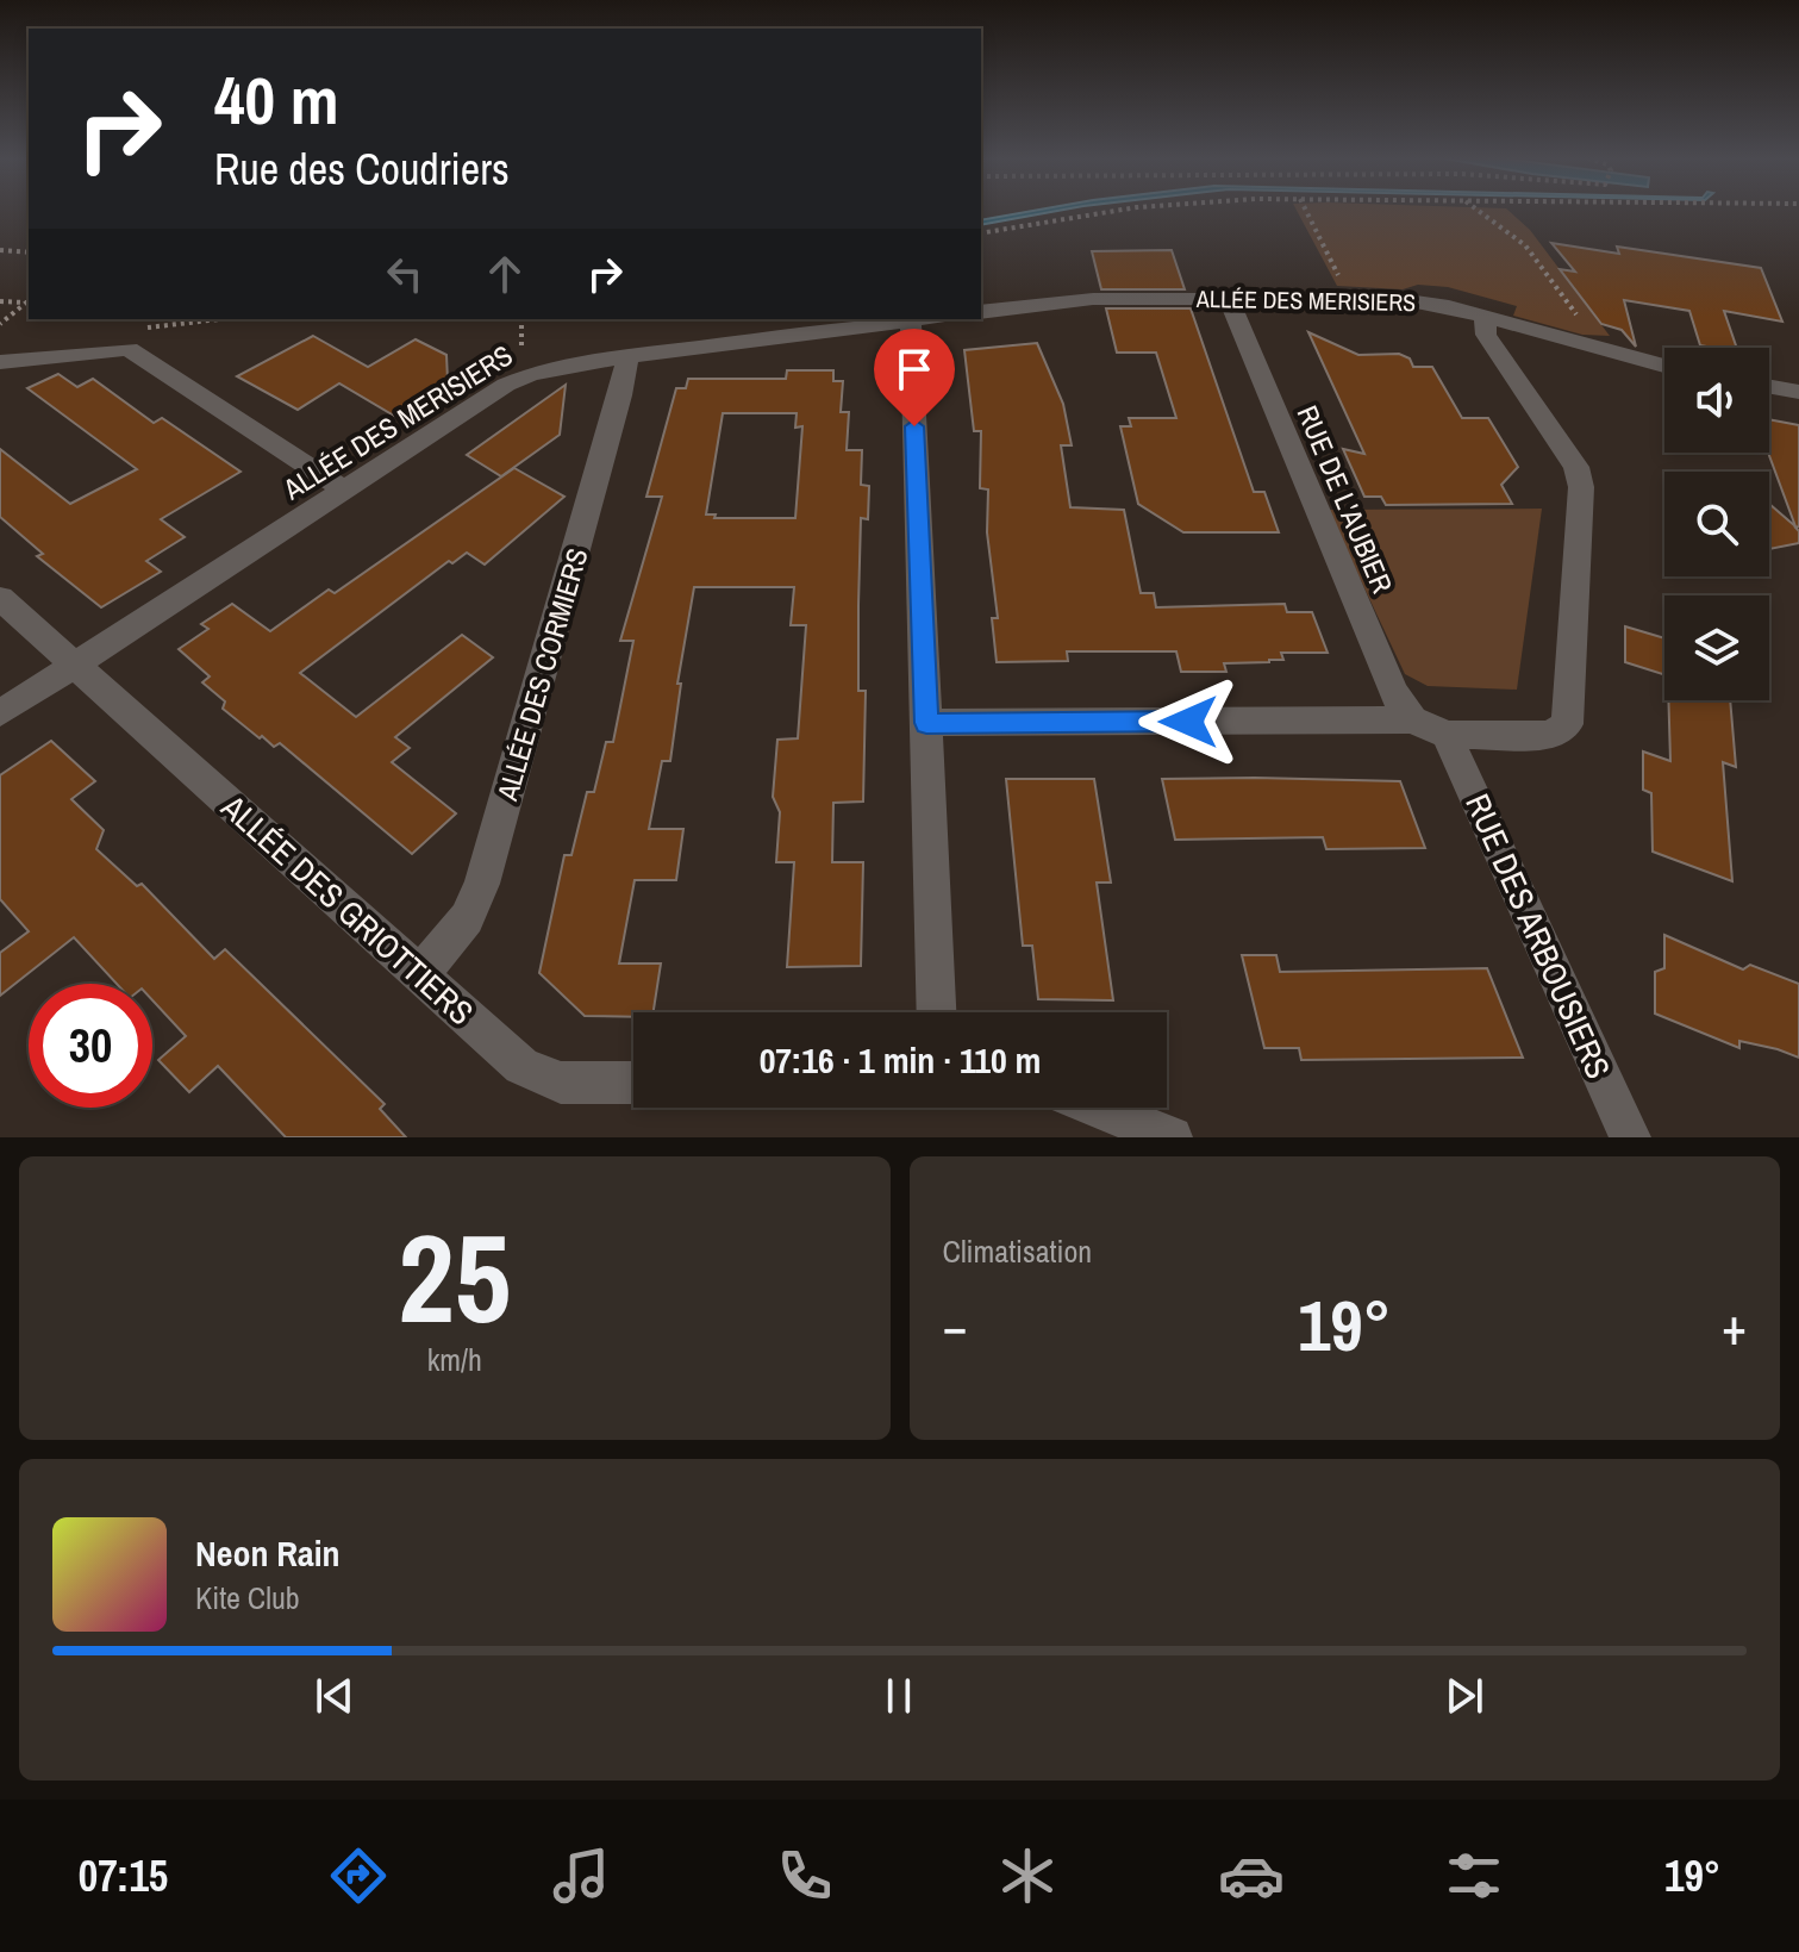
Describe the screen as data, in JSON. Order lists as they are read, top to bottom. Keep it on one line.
{"streets":{"street":["ALLÉE DES MERISIERS","RUE DE L'AUBIER","ALLÉE DES CORMIERS","ALLÉE DES GRIOTTIERS","RUE DES ARBOUSIERS"]},"crossings":[["ALLÉE DES MERISIERS","RUE DE L'AUBIER"],["ALLÉE DES MERISIERS","ALLÉE DES CORMIERS"],["ALLÉE DES MERISIERS","ALLÉE DES GRIOTTIERS"],["ALLÉE DES CORMIERS","ALLÉE DES GRIOTTIERS"]],"page":{"turn":["40 m","Rue des Coudriers"],"limit":"30","trip":"07:16 · 1 min · 110 m","tile":[["25","km/h"],"Climatisation"],"heat":["−","19°","+"],"song":["Neon Rain","Kite Club"],"tabs":["07:15","19°"]}}
